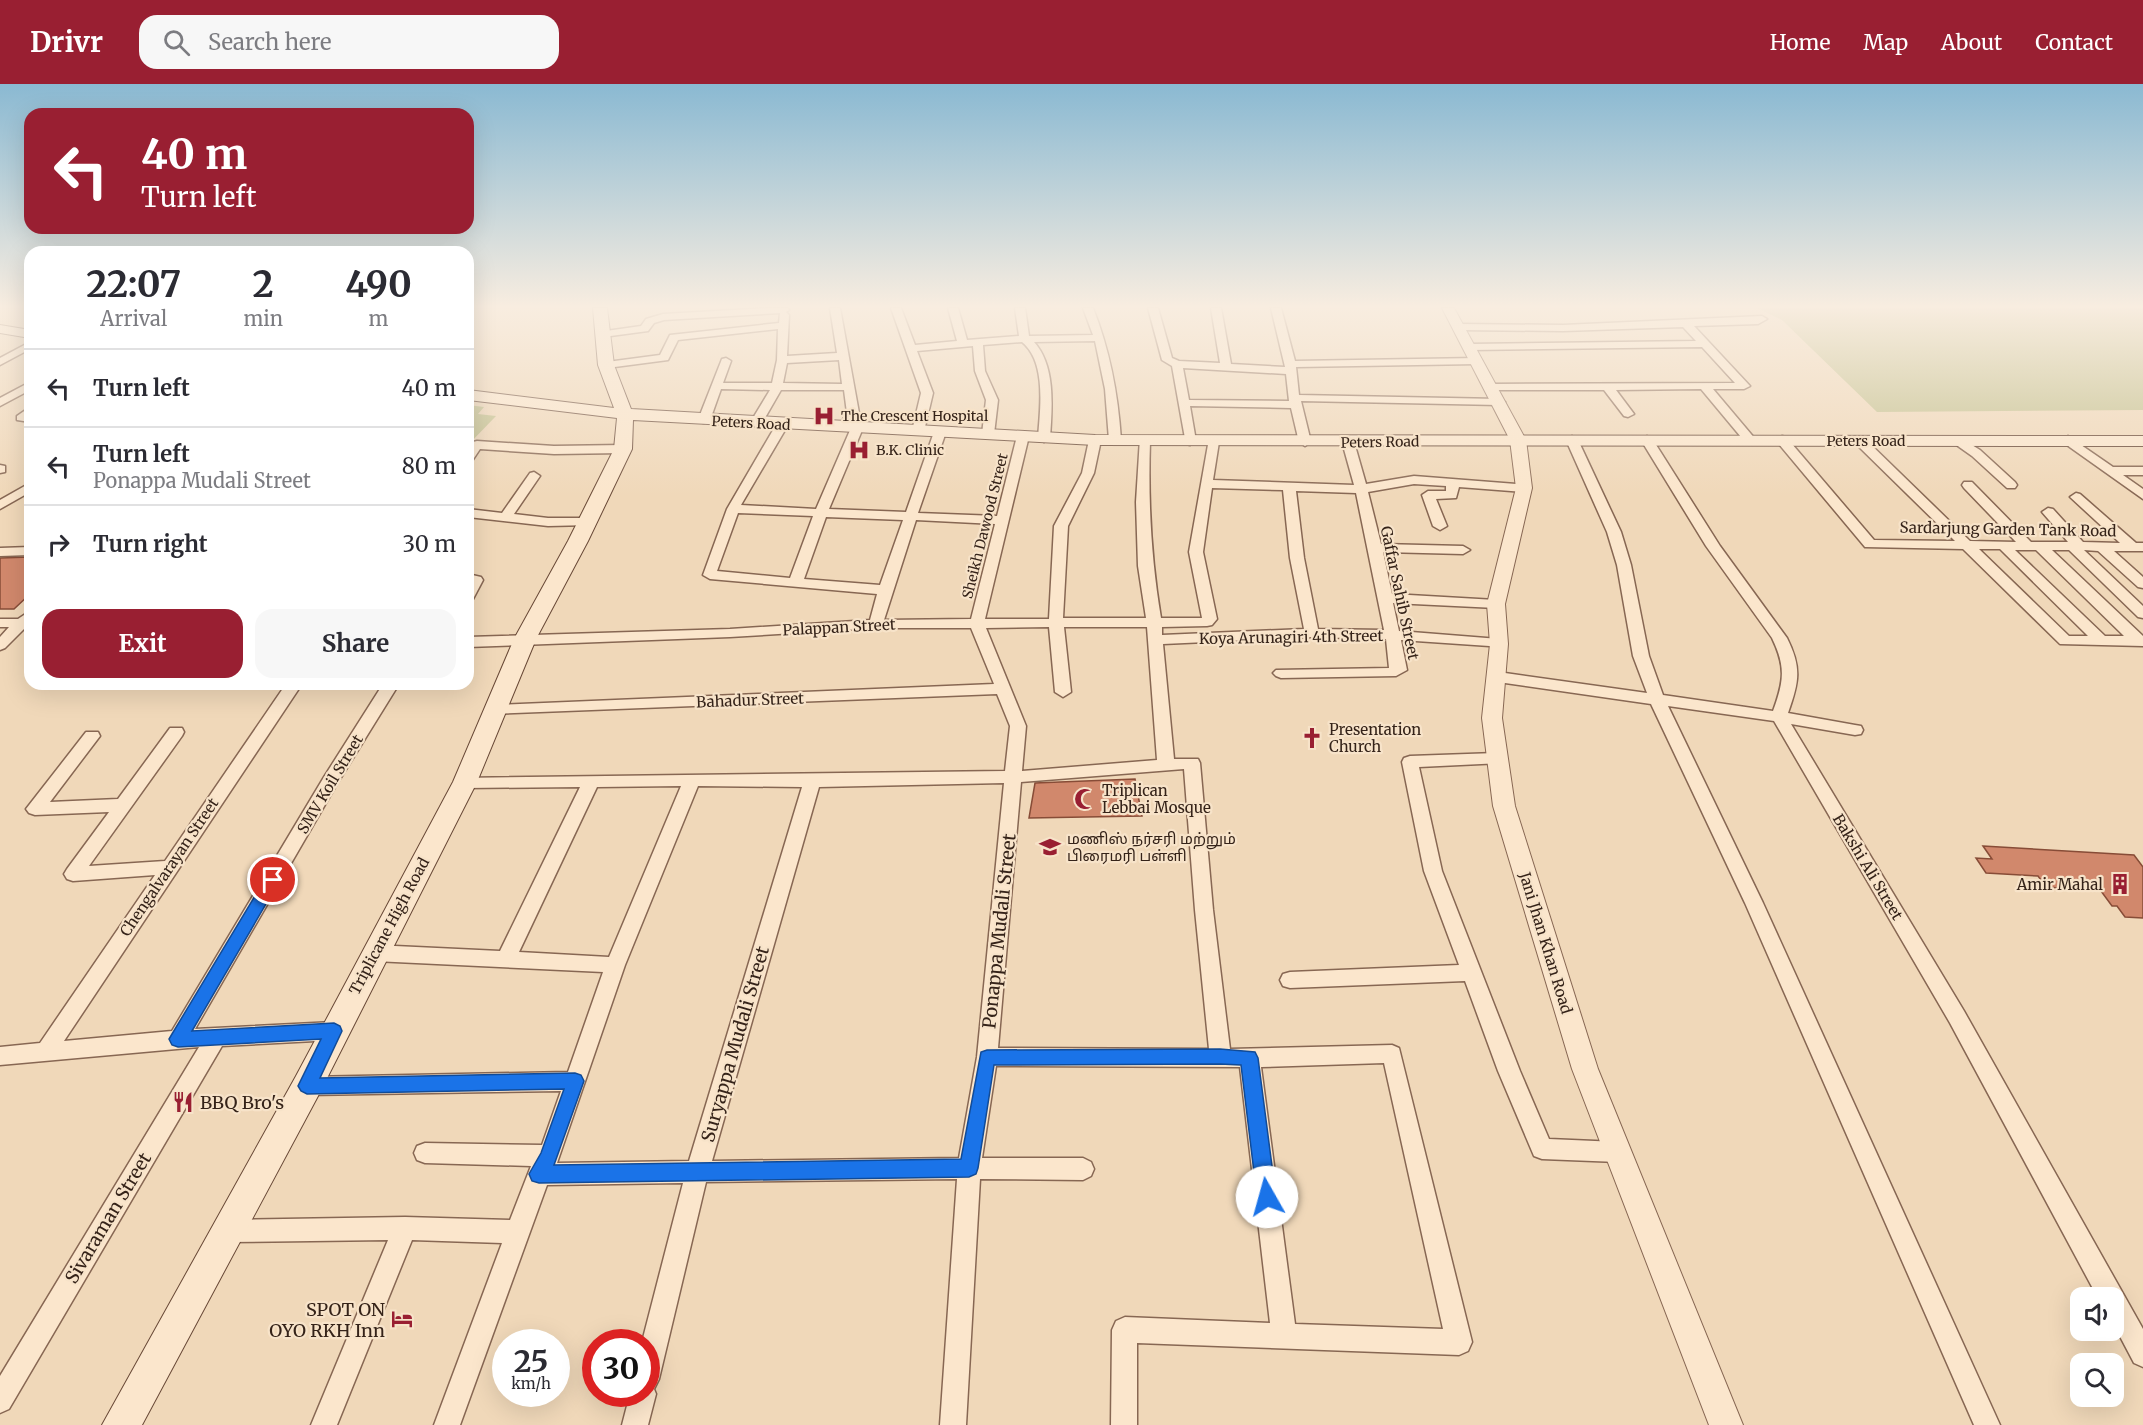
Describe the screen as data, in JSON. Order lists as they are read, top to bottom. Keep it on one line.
{"streets":{"main road":["Peters Road","Triplicane High Road"],"street":["Sheikh Dawood Street","Sardarjung Garden Tank Road","Gaffar Sahib Street","Palappan Street","Koya Arunagiri 4th Street","Bahadur Street","SMV Koil Street","Chengalvarayan Street","Bakshi Ali Street","Ponappa Mudali Street","Jani Jhan Khan Road","Suryappa Mudali Street","Sivaraman Street"]},"crossings":[["Peters Road","Sheikh Dawood Street"],["Peters Road","Sardarjung Garden Tank Road"],["Peters Road","Gaffar Sahib Street"],["Peters Road","Triplicane High Road"],["Peters Road","Jani Jhan Khan Road"],["Sheikh Dawood Street","Palappan Street"],["Sheikh Dawood Street","Ponappa Mudali Street"],["Gaffar Sahib Street","Koya Arunagiri 4th Street"],["Palappan Street","Triplicane High Road"],["Palappan Street","Ponappa Mudali Street"],["Koya Arunagiri 4th Street","Jani Jhan Khan Road"],["Bahadur Street","Triplicane High Road"],["Bahadur Street","Ponappa Mudali Street"]],"places":{"hospital":["The Crescent Hospital","B.K. Clinic"],"church":["Presentation Church"],"mosque":["Triplican Lebbai Mosque"],"school or university":["மணிஸ் நர்சரி மற்றும் பிரைமரி பள்ளி"],"building":["Amir Mahal"],"restaurant":["BBQ Bro's"],"hotel":["SPOT ON OYO RKH Inn"]},"page":{"header":"Drivr","search":"Search here","nav":["Home","Map","About","Contact"],"turn":["40 m","Turn left"],"eta":["22:07","Arrival","2","min","490","m"],"list":[{"name":"Turn left","value":"40 m"},{"name":"Turn left","note":"Ponappa Mudali Street","value":"80 m"},{"name":"Turn right","value":"30 m"}],"buttons":["Exit","Share"],"speed":"25 km/h","limit":"30"}}
